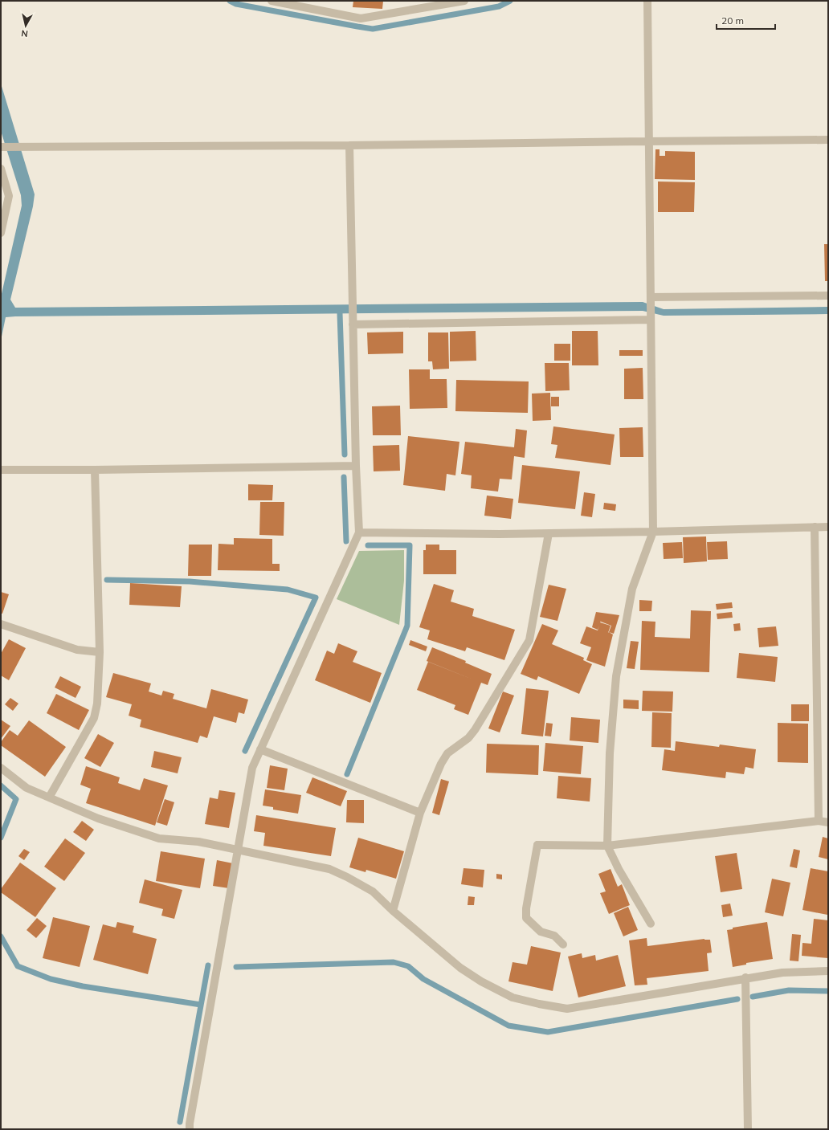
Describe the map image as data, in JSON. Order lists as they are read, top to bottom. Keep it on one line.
{"scale_bar":"20 m","north":"bottom"}
